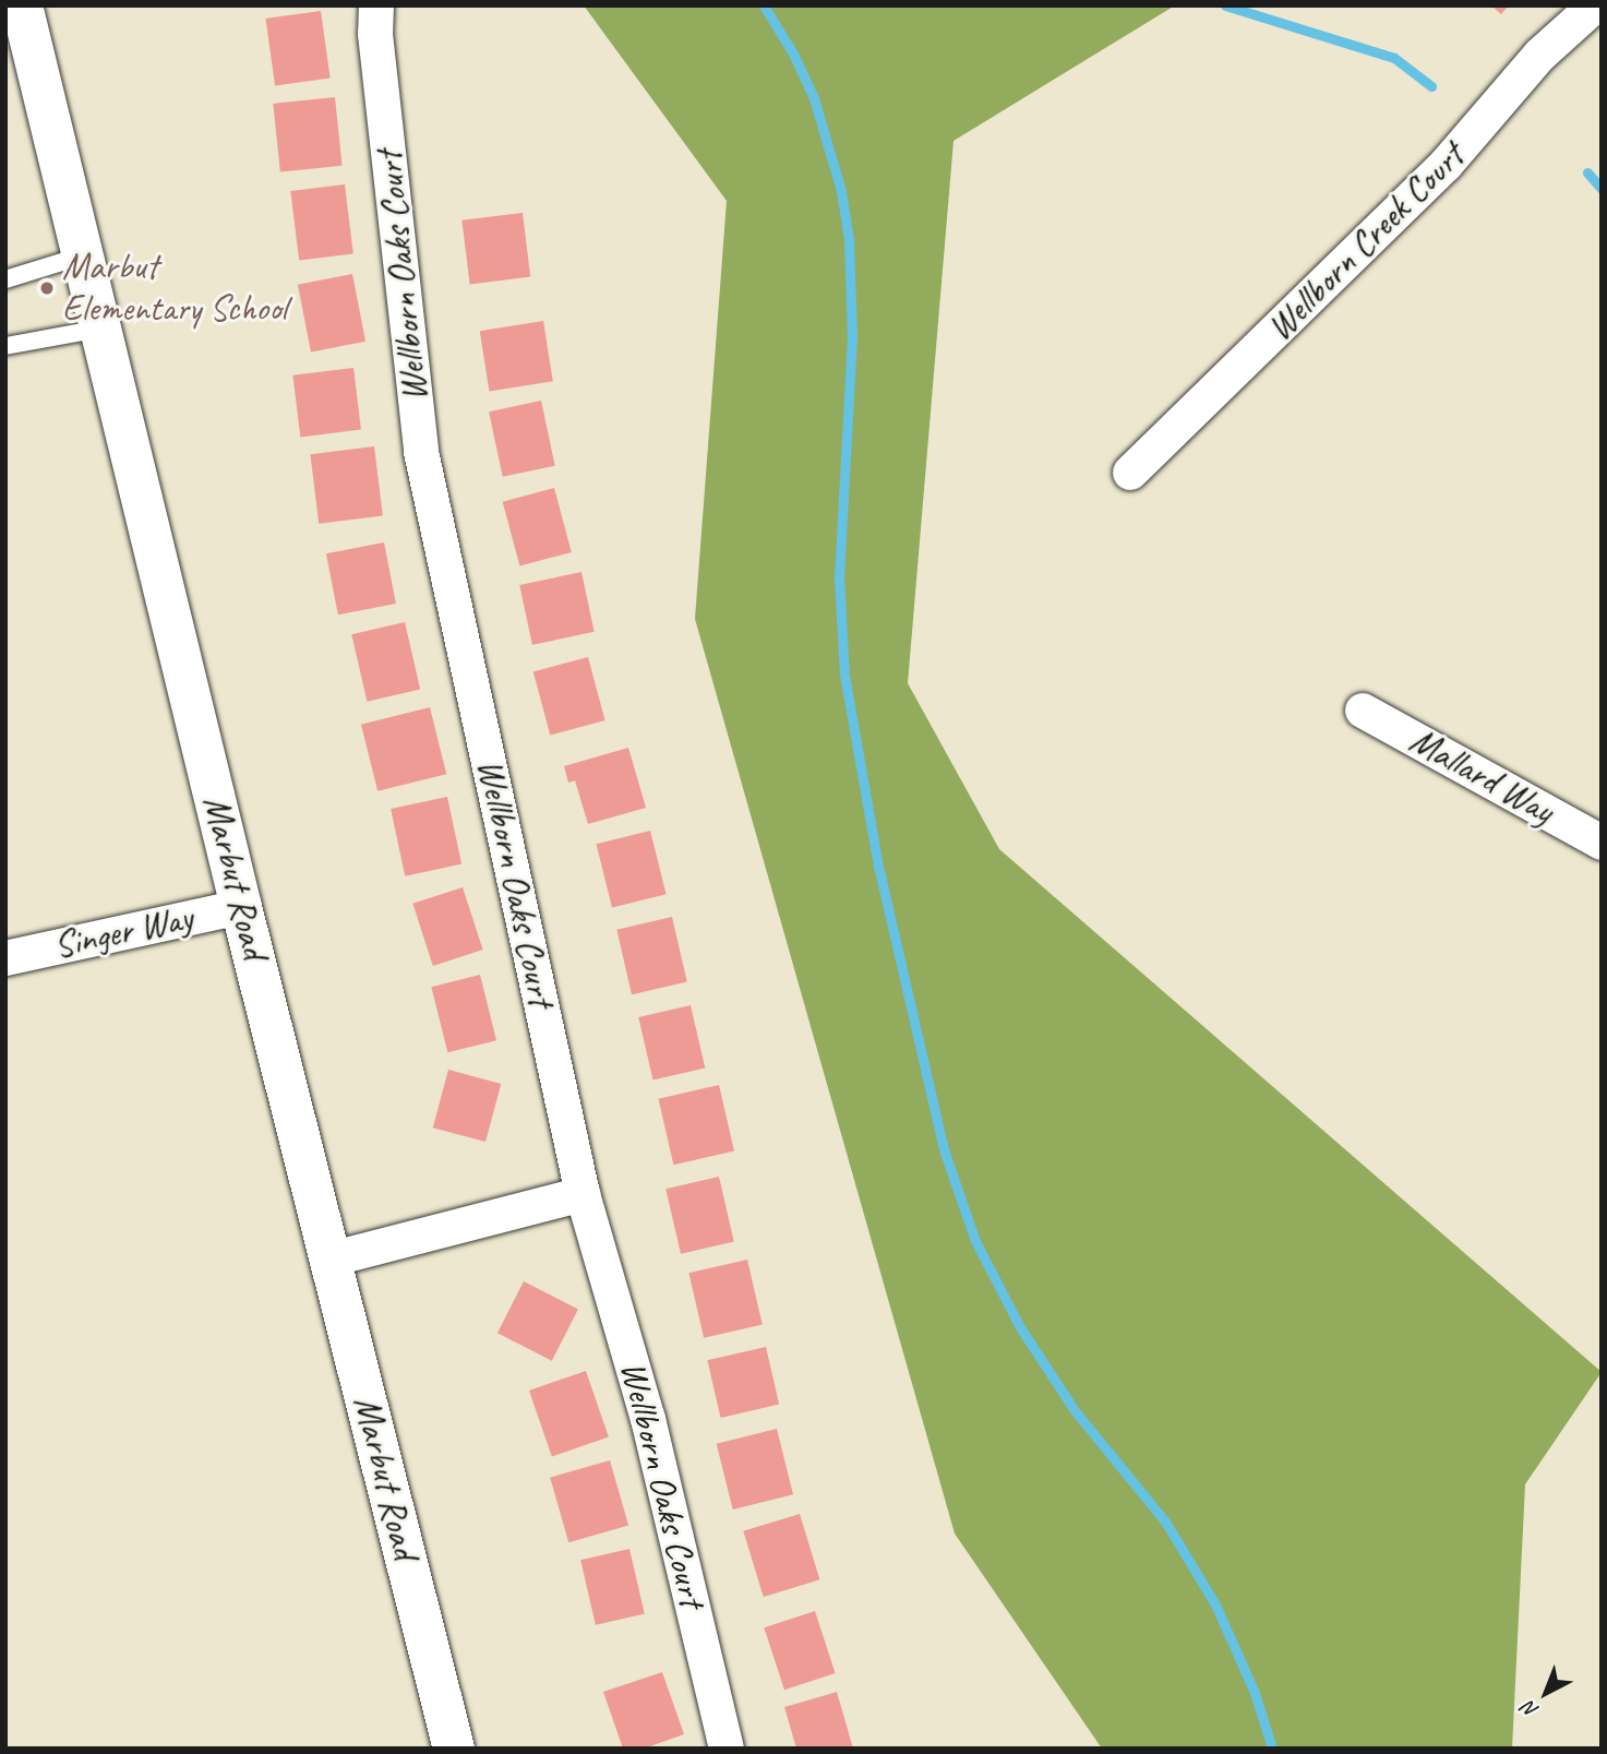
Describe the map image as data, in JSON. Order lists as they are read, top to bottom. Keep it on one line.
{"streets":{"street":["Wellborn Creek Court","Wellborn Oaks Court","Mallard Way","Marbut Road","Singer Way"]},"crossings":[["Marbut Road","Singer Way"]],"places":["Marbut Elementary School"],"north":"bottom left"}
